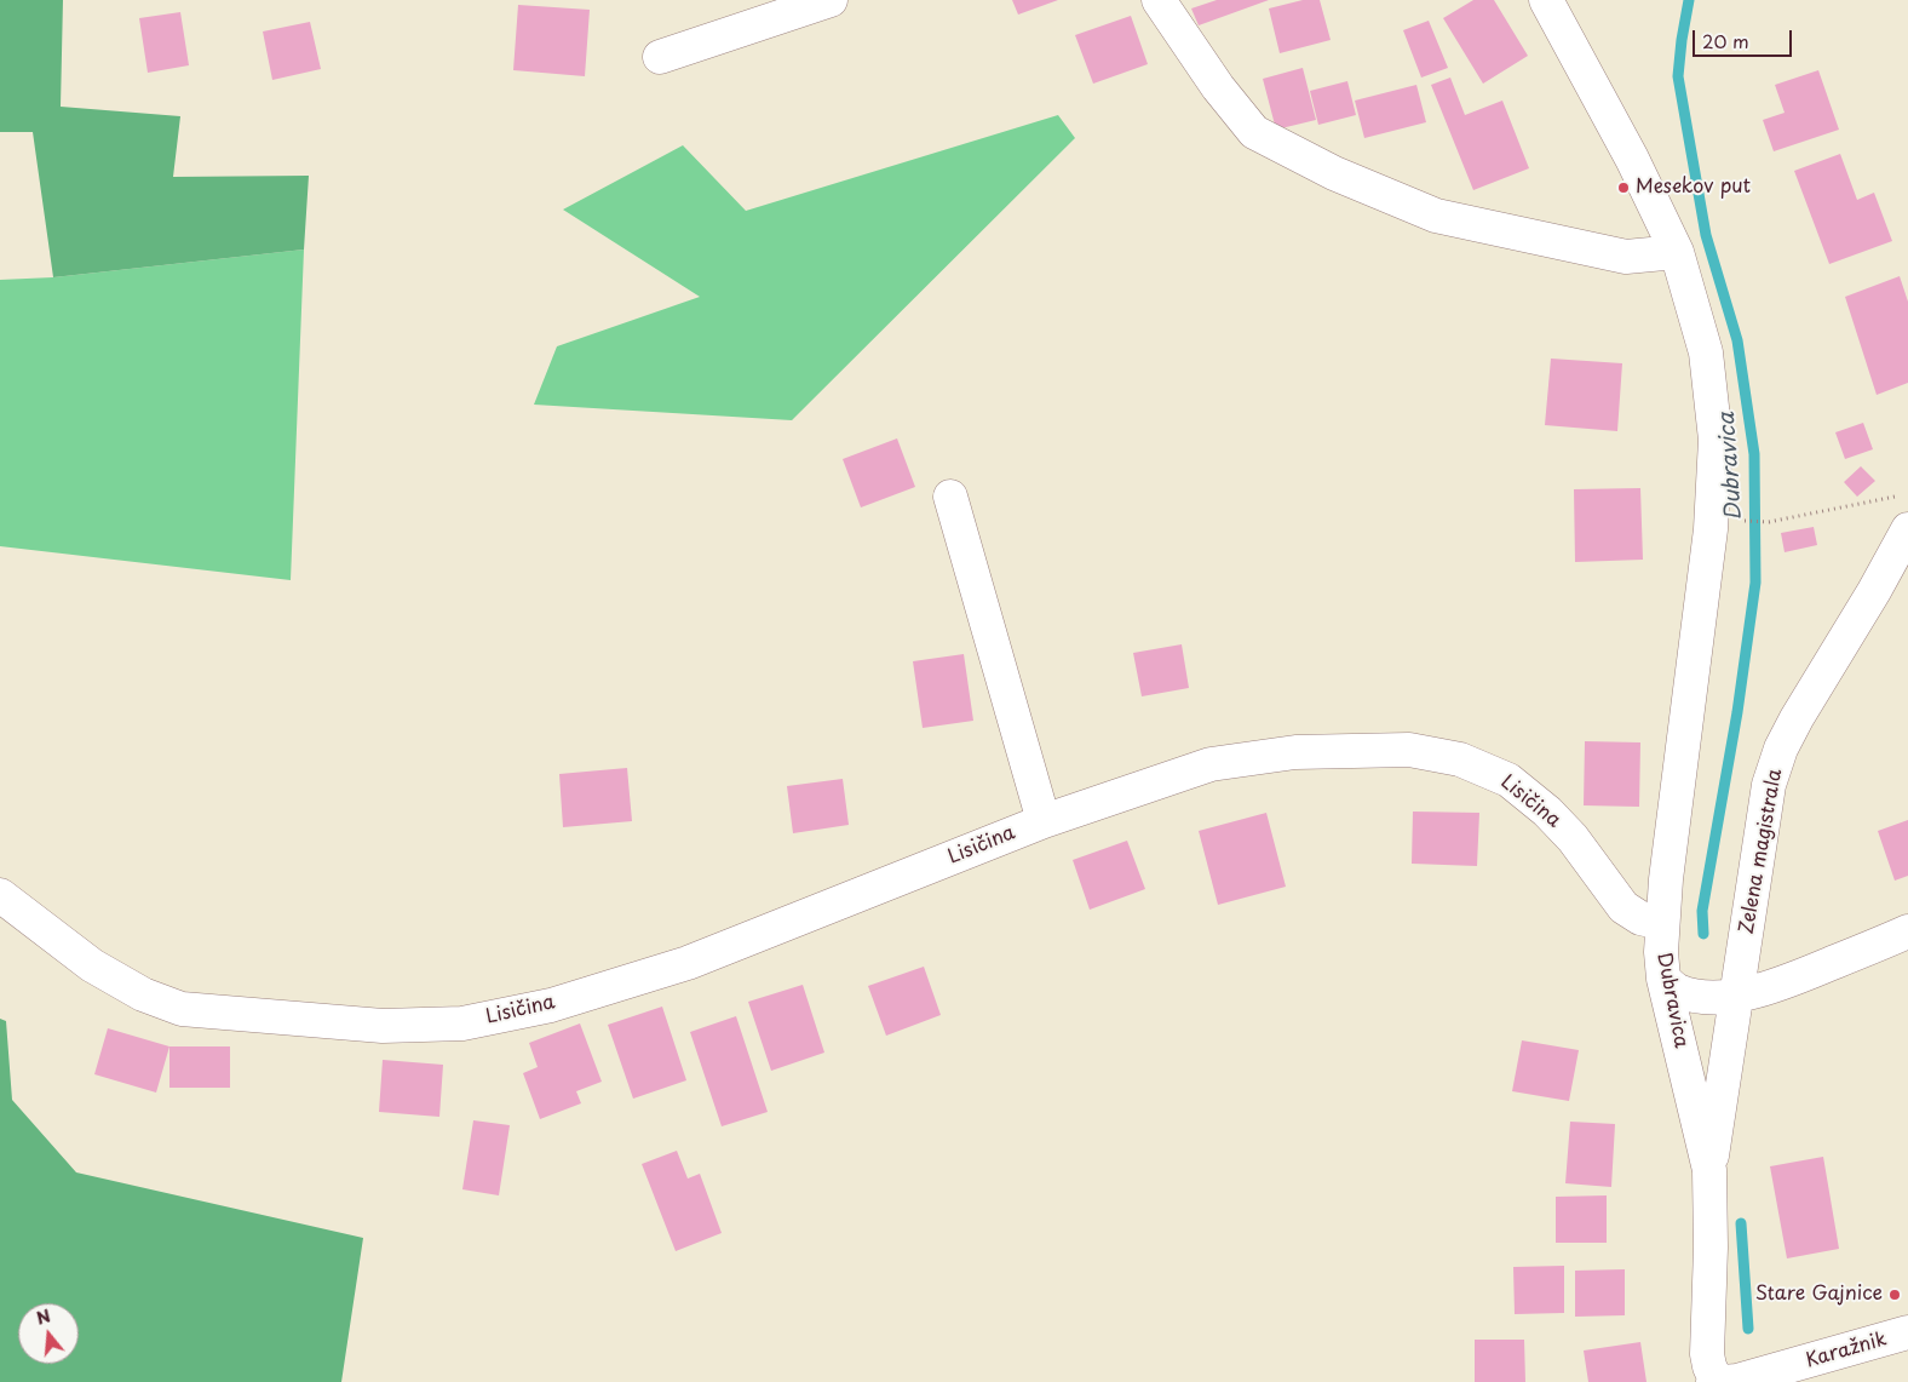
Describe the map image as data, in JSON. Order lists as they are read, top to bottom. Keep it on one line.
{"streets":{"street":["Lisičina","Zelena magistrala","Dubravica","Karažnik"]},"crossings":[["Lisičina","Dubravica"],["Zelena magistrala","Dubravica"],["Dubravica","Karažnik"]],"water":["Dubravica"],"places":["Mesekov put","Stare Gajnice"],"scale_bar":"20 m","north":"top"}
